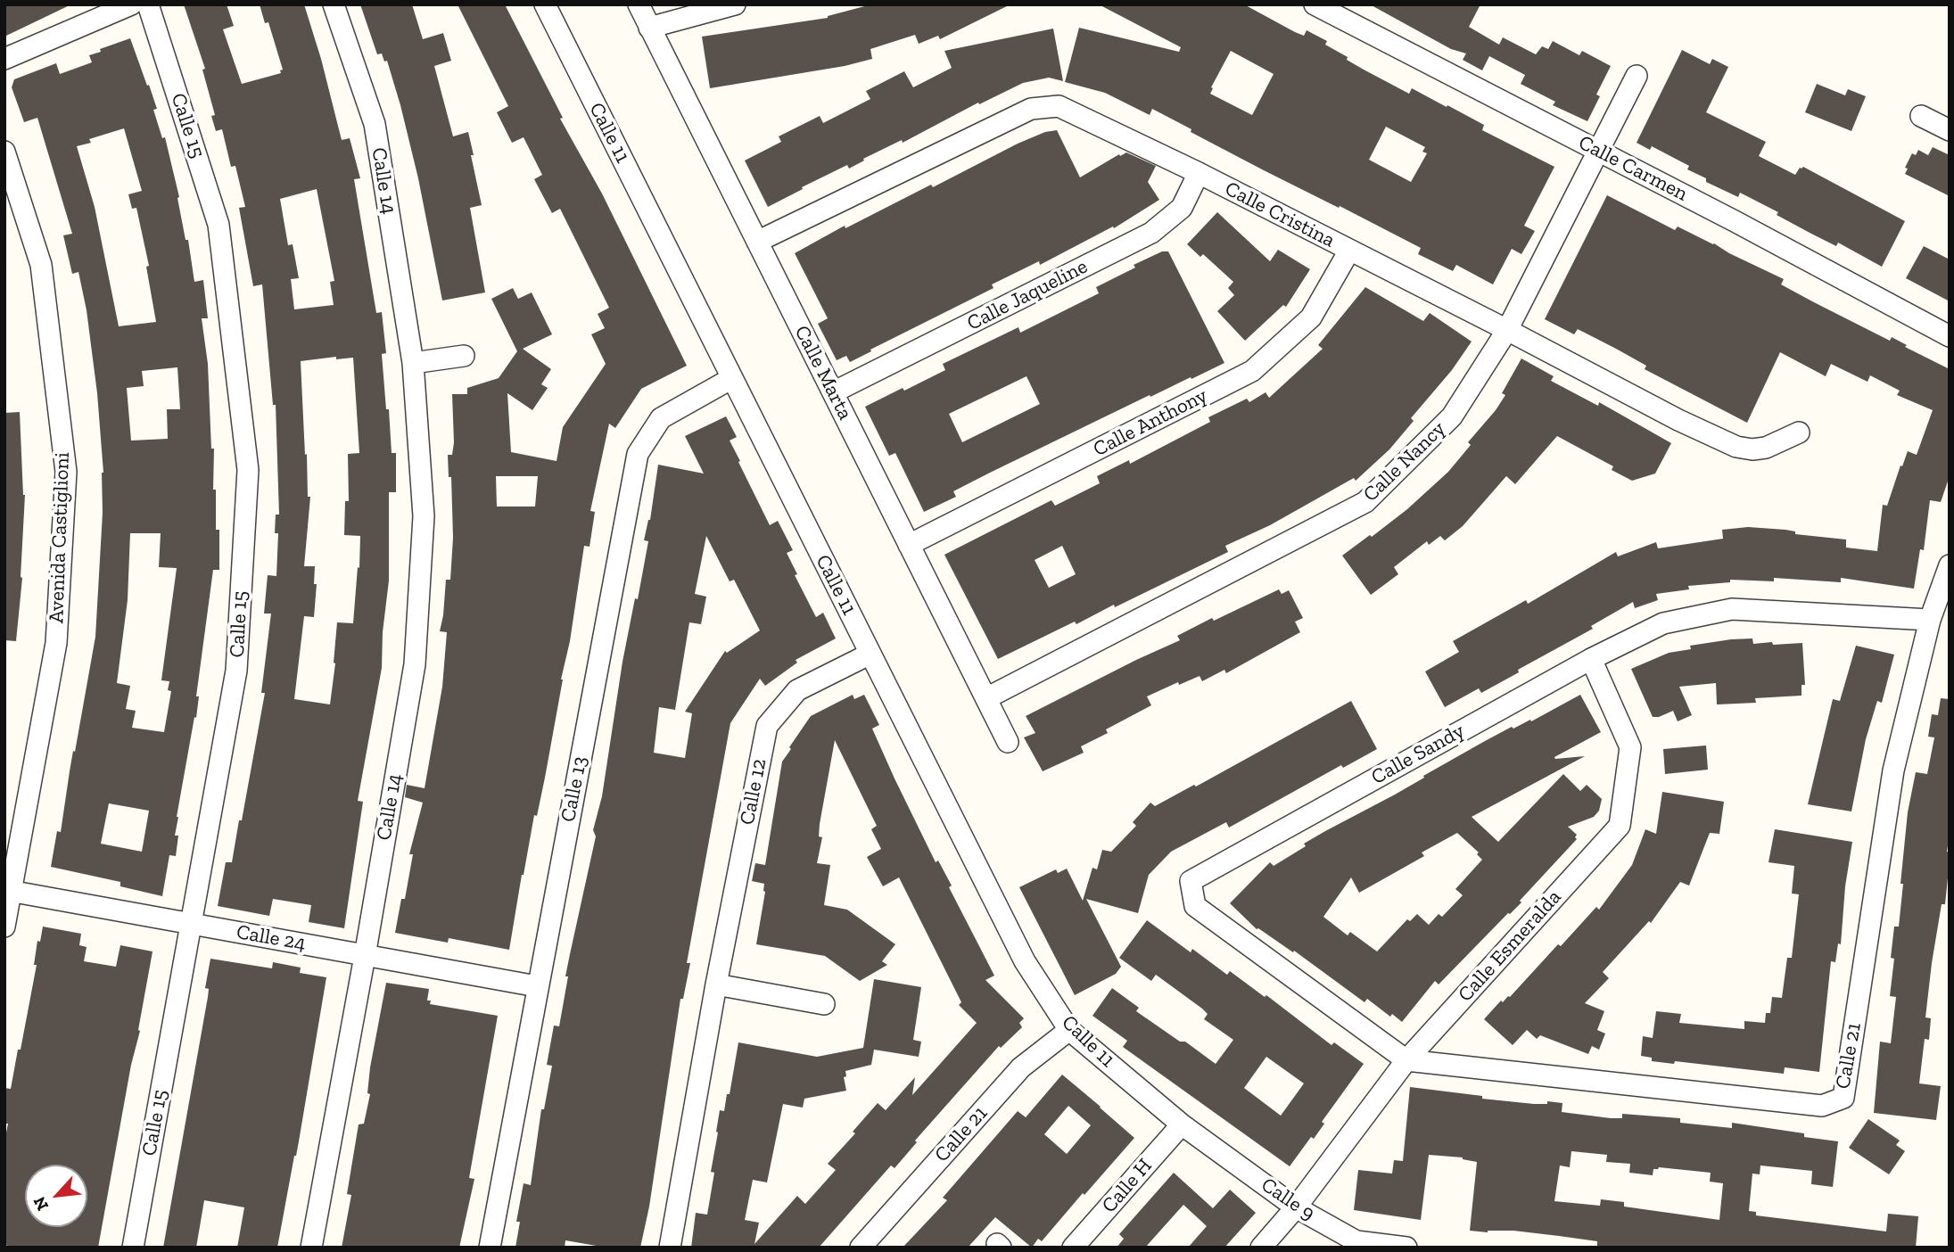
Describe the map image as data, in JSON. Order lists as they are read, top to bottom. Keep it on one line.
{"streets":{"street":["Calle 15","Calle 11","Calle Carmen","Calle 14","Calle Cristina","Calle Jaqueline","Calle Marta","Calle Anthony","Calle Nancy","Avenida Castiglioni","Calle Sandy","Calle 13","Calle 12","Calle 24","Calle Esmeralda","Calle 21","Calle H","Calle 9"]},"crossings":[["Calle 15","Calle 24"],["Calle 11","Calle 13"],["Calle 11","Calle 12"],["Calle 11","Calle 21"],["Calle 11","Calle H"],["Calle 11","Calle 9"],["Calle Carmen","Calle Nancy"],["Calle 14","Calle 24"],["Calle Cristina","Calle Jaqueline"],["Calle Cristina","Calle Marta"],["Calle Cristina","Calle Anthony"],["Calle Cristina","Calle Nancy"],["Calle Jaqueline","Calle Marta"],["Calle Marta","Calle Anthony"],["Calle Marta","Calle Nancy"],["Avenida Castiglioni","Calle 24"],["Calle Sandy","Calle Esmeralda"],["Calle Sandy","Calle 21"],["Calle 13","Calle 24"],["Calle Esmeralda","Calle 21"],["Calle Esmeralda","Calle 9"],["Calle H","Calle 9"]],"north":"bottom left"}
